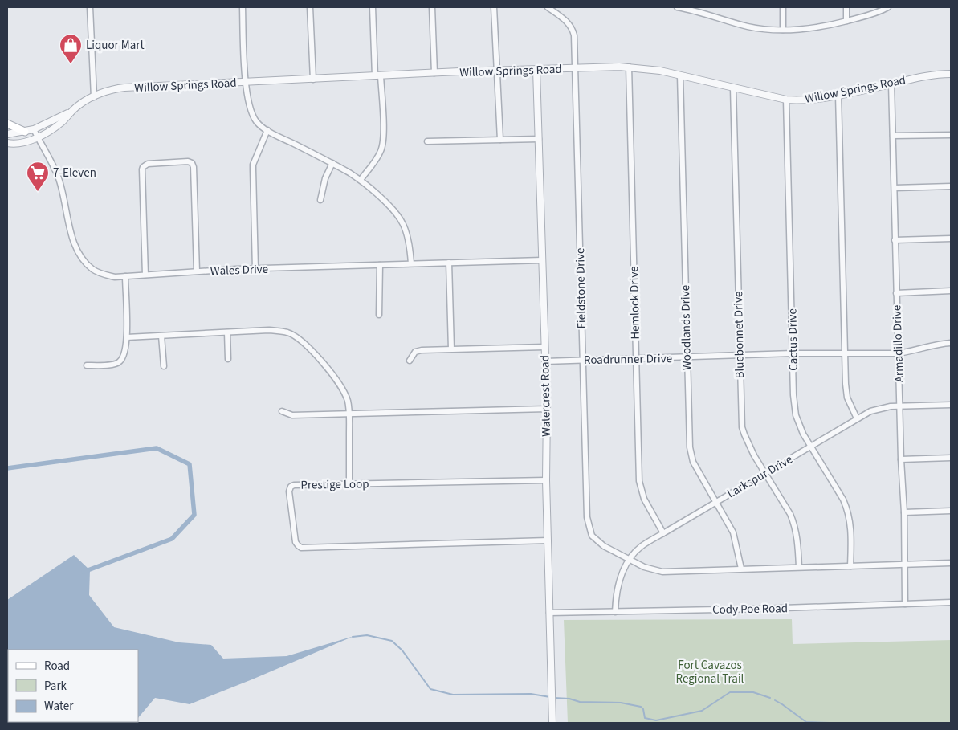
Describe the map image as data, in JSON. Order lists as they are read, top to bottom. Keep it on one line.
{"streets":{"street":["Willow Springs Road","Wales Drive","Fieldstone Drive","Hemlock Drive","Woodlands Drive","Bluebonnet Drive","Cactus Drive","Armadillo Drive","Roadrunner Drive","Watercrest Road","Larkspur Drive","Prestige Loop","Cody Poe Road"]},"crossings":[["Willow Springs Road","Wales Drive"],["Willow Springs Road","Fieldstone Drive"],["Willow Springs Road","Hemlock Drive"],["Willow Springs Road","Woodlands Drive"],["Willow Springs Road","Bluebonnet Drive"],["Willow Springs Road","Cactus Drive"],["Willow Springs Road","Armadillo Drive"],["Willow Springs Road","Watercrest Road"],["Wales Drive","Watercrest Road"],["Fieldstone Drive","Woodlands Drive"],["Fieldstone Drive","Bluebonnet Drive"],["Fieldstone Drive","Cactus Drive"],["Fieldstone Drive","Armadillo Drive"],["Fieldstone Drive","Roadrunner Drive"],["Fieldstone Drive","Larkspur Drive"],["Hemlock Drive","Roadrunner Drive"],["Hemlock Drive","Larkspur Drive"],["Woodlands Drive","Roadrunner Drive"],["Woodlands Drive","Larkspur Drive"],["Bluebonnet Drive","Roadrunner Drive"],["Bluebonnet Drive","Larkspur Drive"],["Cactus Drive","Roadrunner Drive"],["Cactus Drive","Larkspur Drive"],["Armadillo Drive","Roadrunner Drive"],["Armadillo Drive","Larkspur Drive"],["Armadillo Drive","Cody Poe Road"],["Roadrunner Drive","Watercrest Road"],["Watercrest Road","Prestige Loop"],["Watercrest Road","Cody Poe Road"],["Larkspur Drive","Cody Poe Road"]],"parks":["Fort Cavazos Regional Trail"],"places":{"shop":["Liquor Mart"],"supermarket":["7-Eleven"]},"legend":["Road","Park","Water"]}
